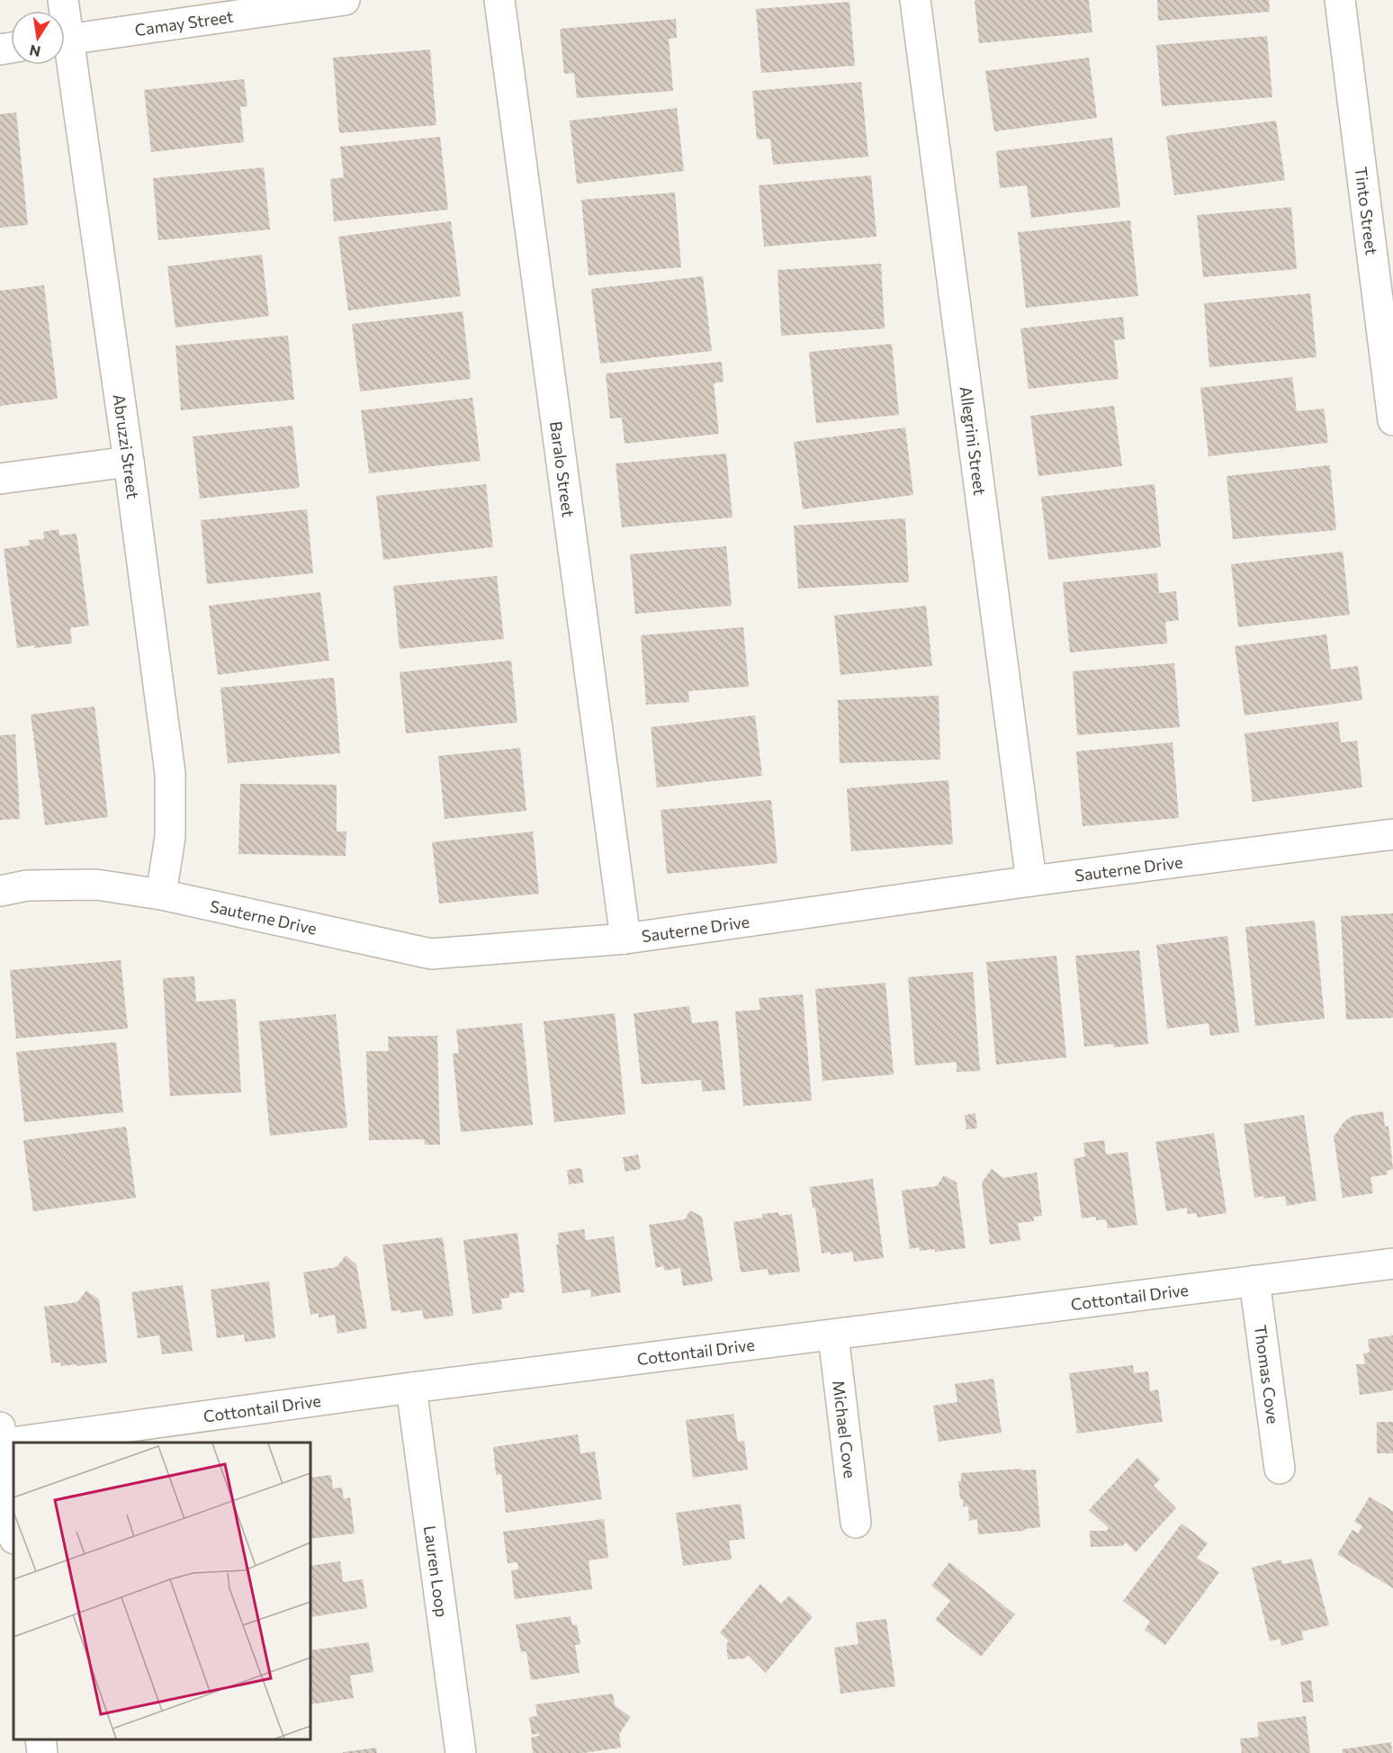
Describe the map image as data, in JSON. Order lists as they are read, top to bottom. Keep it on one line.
{"streets":{"street":["Camay Street","Tinto Street","Allegrini Street","Abruzzi Street","Baralo Street","Sauterne Drive","Cottontail Drive","Thomas Cove","Michael Cove","Lauren Loop"]},"crossings":[["Allegrini Street","Sauterne Drive"],["Abruzzi Street","Sauterne Drive"],["Baralo Street","Sauterne Drive"],["Cottontail Drive","Thomas Cove"],["Cottontail Drive","Michael Cove"],["Cottontail Drive","Lauren Loop"]],"north":"bottom"}
